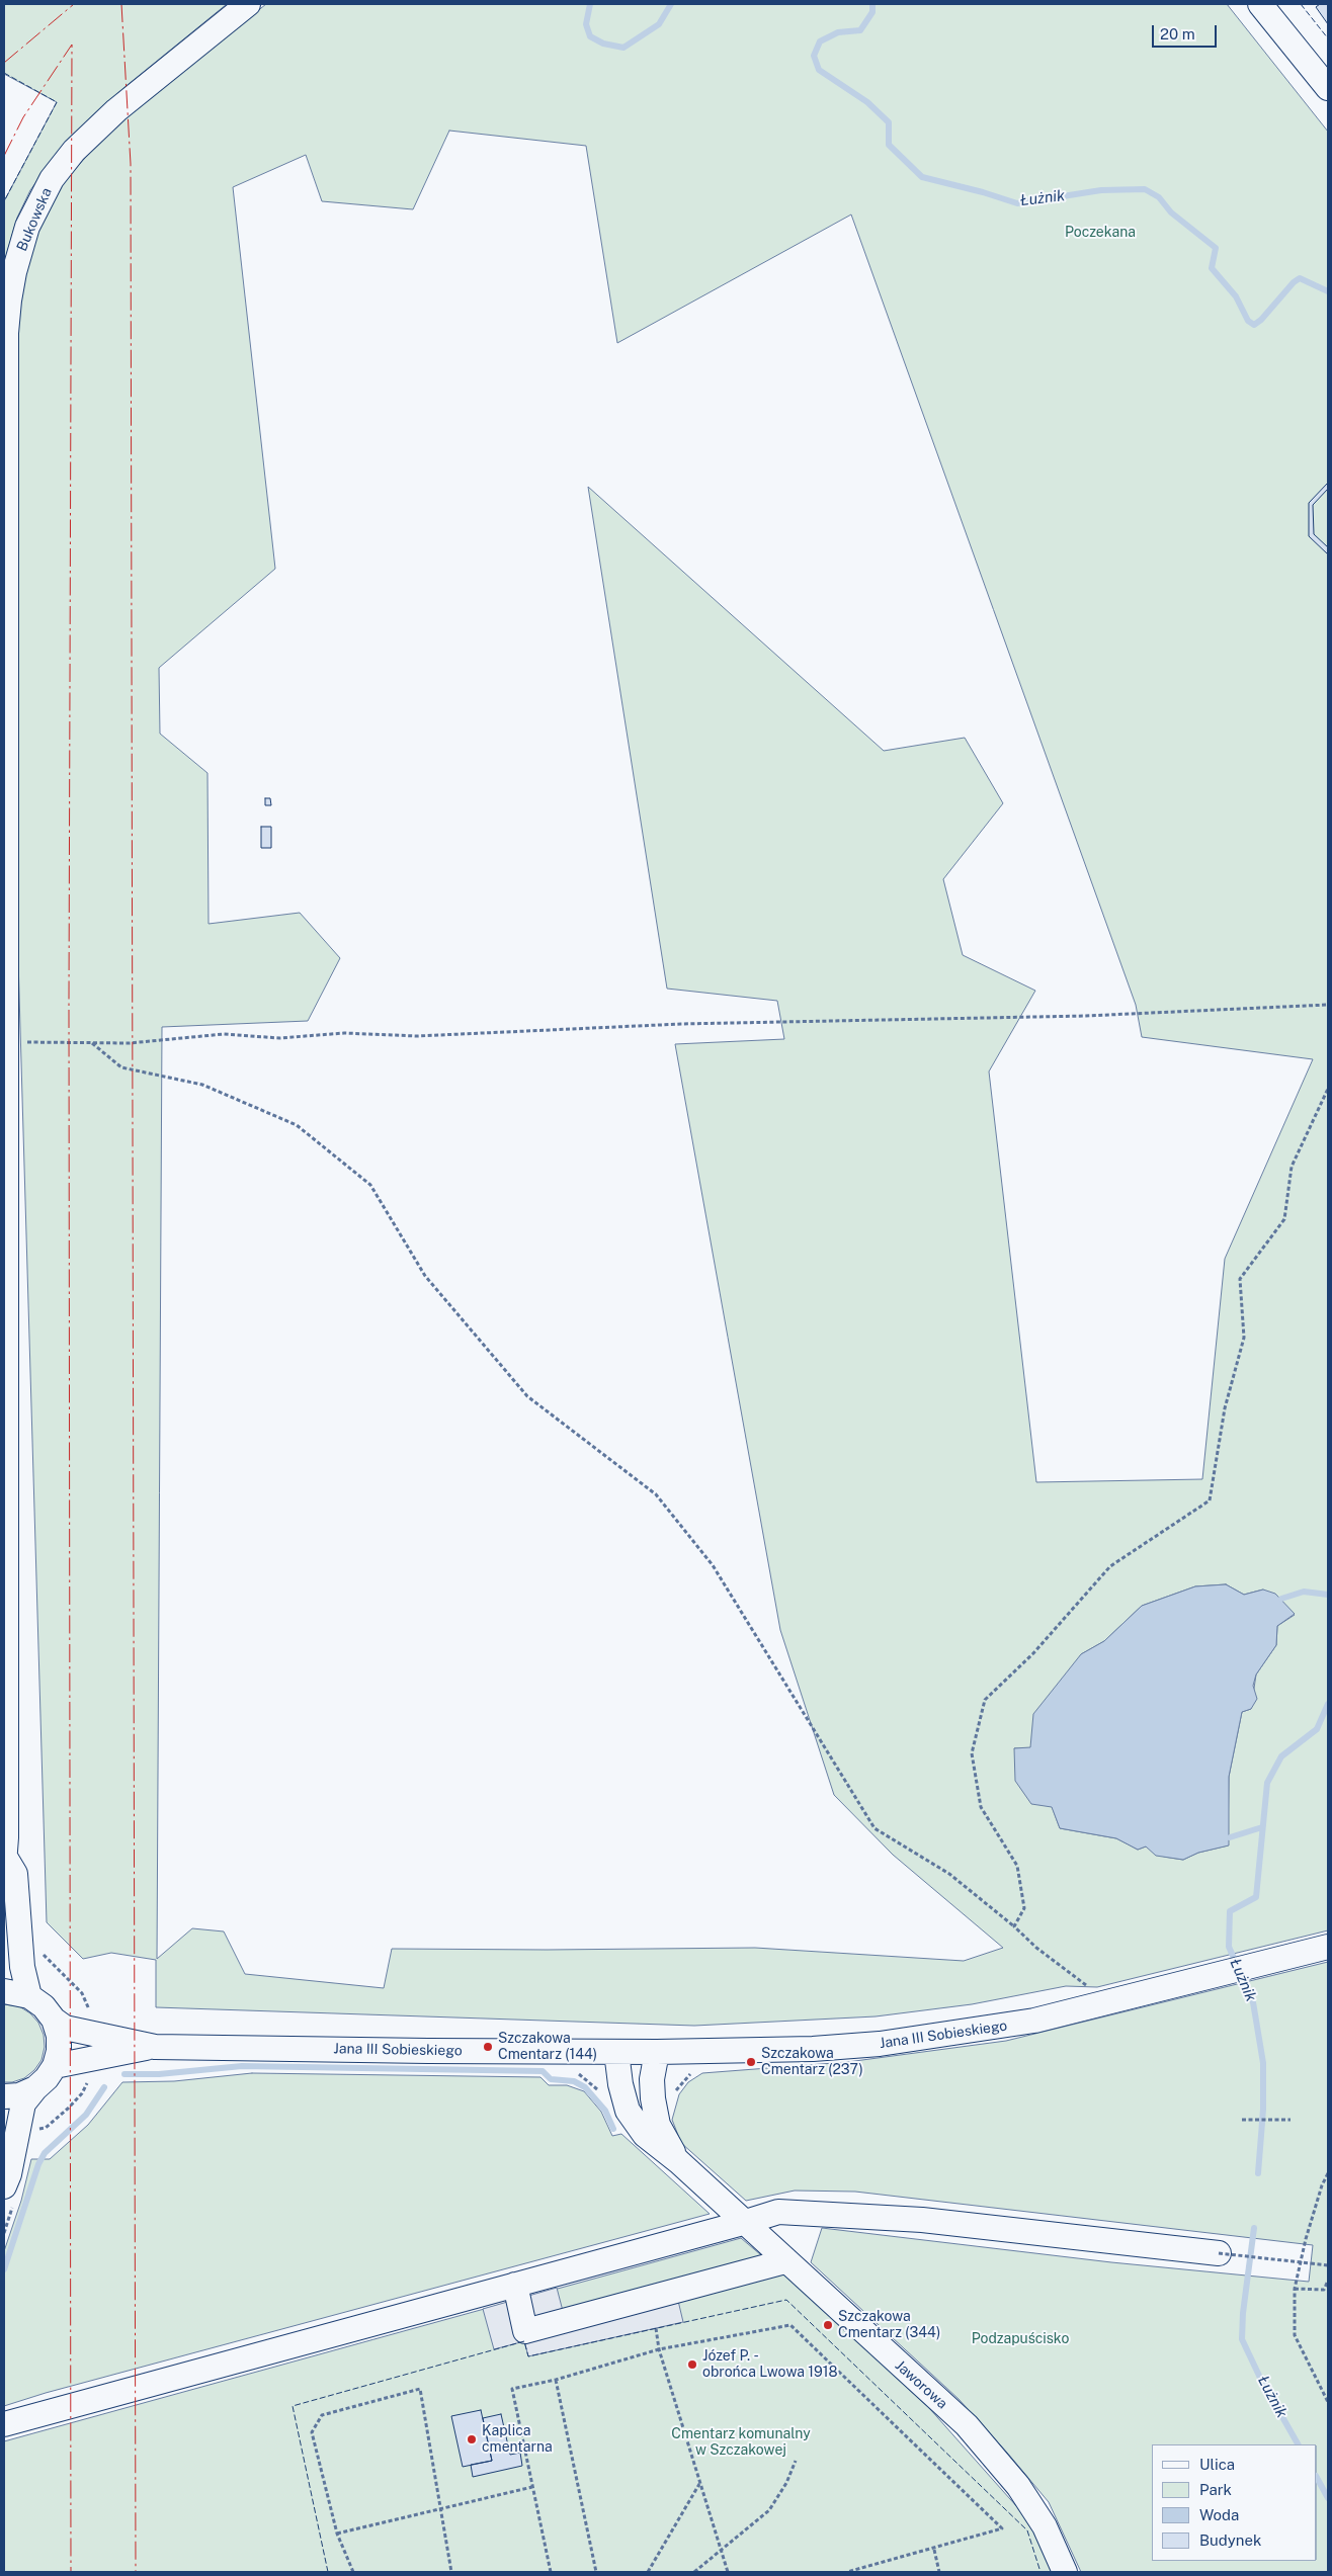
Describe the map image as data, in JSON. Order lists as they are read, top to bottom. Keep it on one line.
{"streets":{"street":["Bukowska","Jana III Sobieskiego","Jaworowa"]},"crossings":[["Jana III Sobieskiego","Jaworowa"]],"water":["Łużnik"],"parks":["Poczekana","Podzapuścisko","Cmentarz komunalny w Szczakowej"],"places":["Szczakowa Cmentarz (144)","Szczakowa Cmentarz (237)","Szczakowa Cmentarz (344)","Józef P. - obrońca Lwowa 1918","Kaplica cmentarna"],"legend":["Ulica","Park","Woda","Budynek"],"scale_bar":"20 m"}
